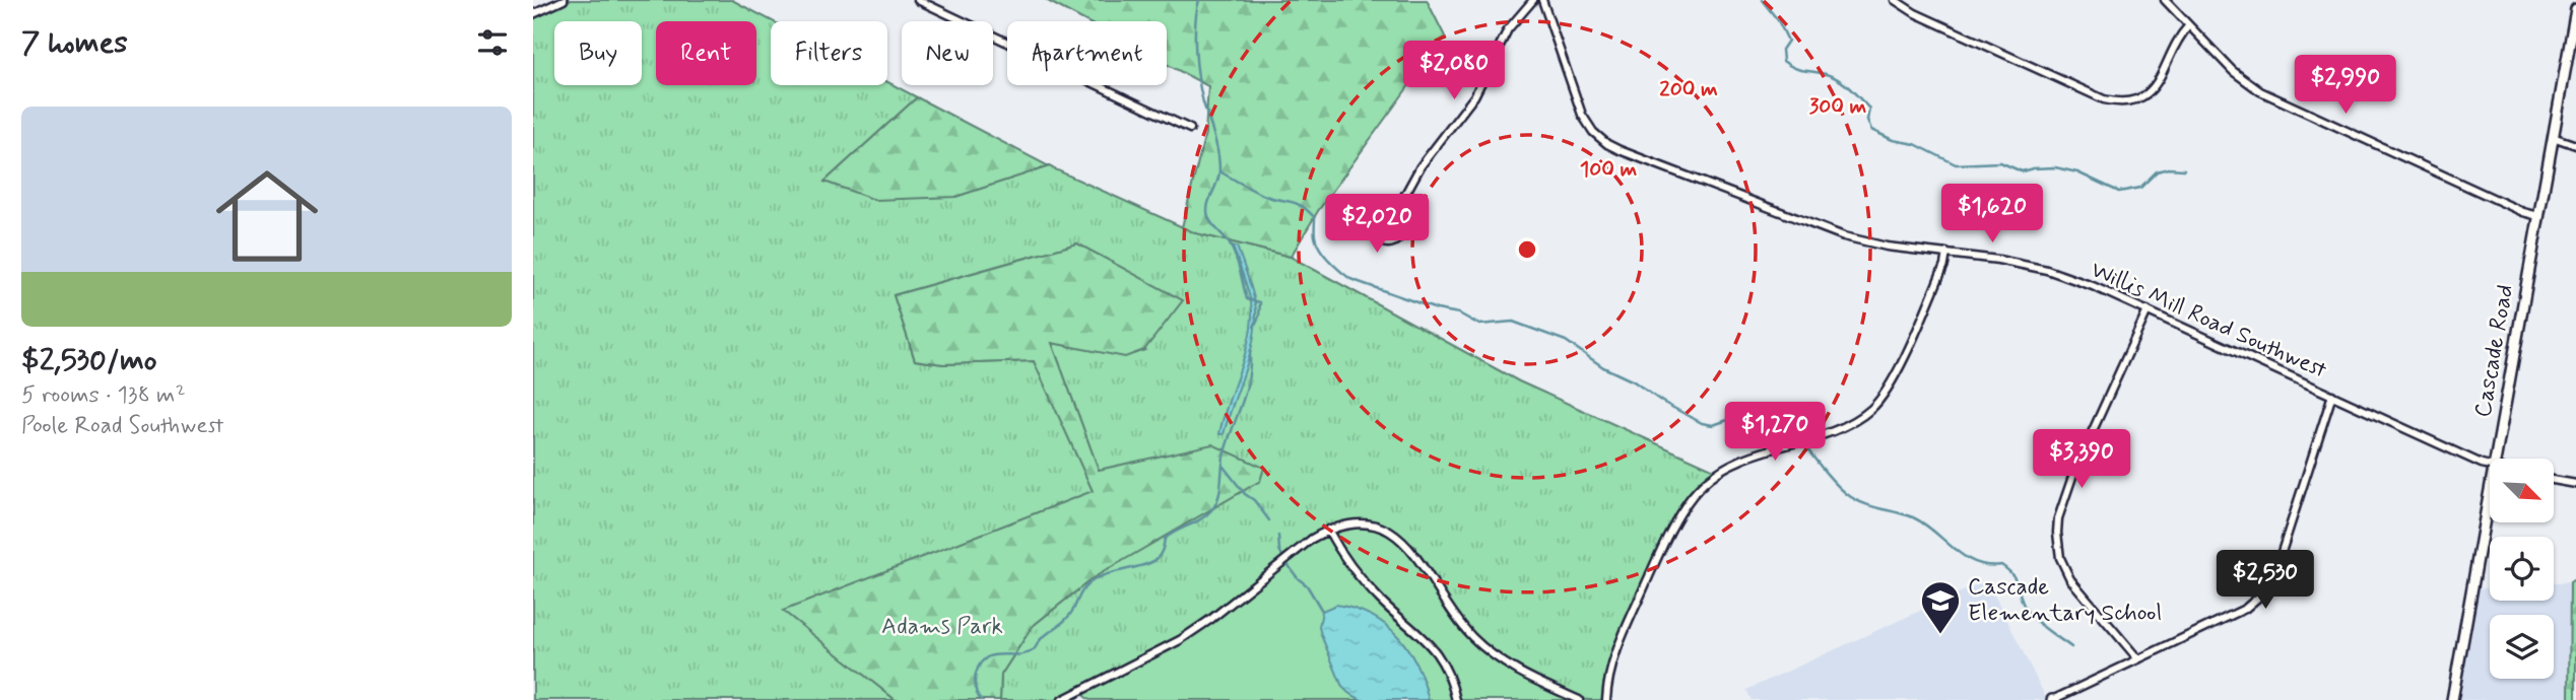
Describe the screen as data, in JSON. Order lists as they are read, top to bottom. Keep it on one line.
{"streets":{"main road":["Cascade Road"],"street":["Willis Mill Road Southwest"]},"parks":["Adams Park"],"places":{"school or university":["Cascade Elementary School"]},"north":"bottom right","page":{"heading":"7 homes","chip":["Buy","Rent","Filters","New","Apartment"],"price":["$2,080","$2,990","$1,620","$2,020","$1,270","$3,390","$2,530"],"list":[{"name":"$2,530/mo","note":"5 rooms · 138 m² · Poole Road Southwest"}]},"rings":["200 m","300 m","100 m"]}
